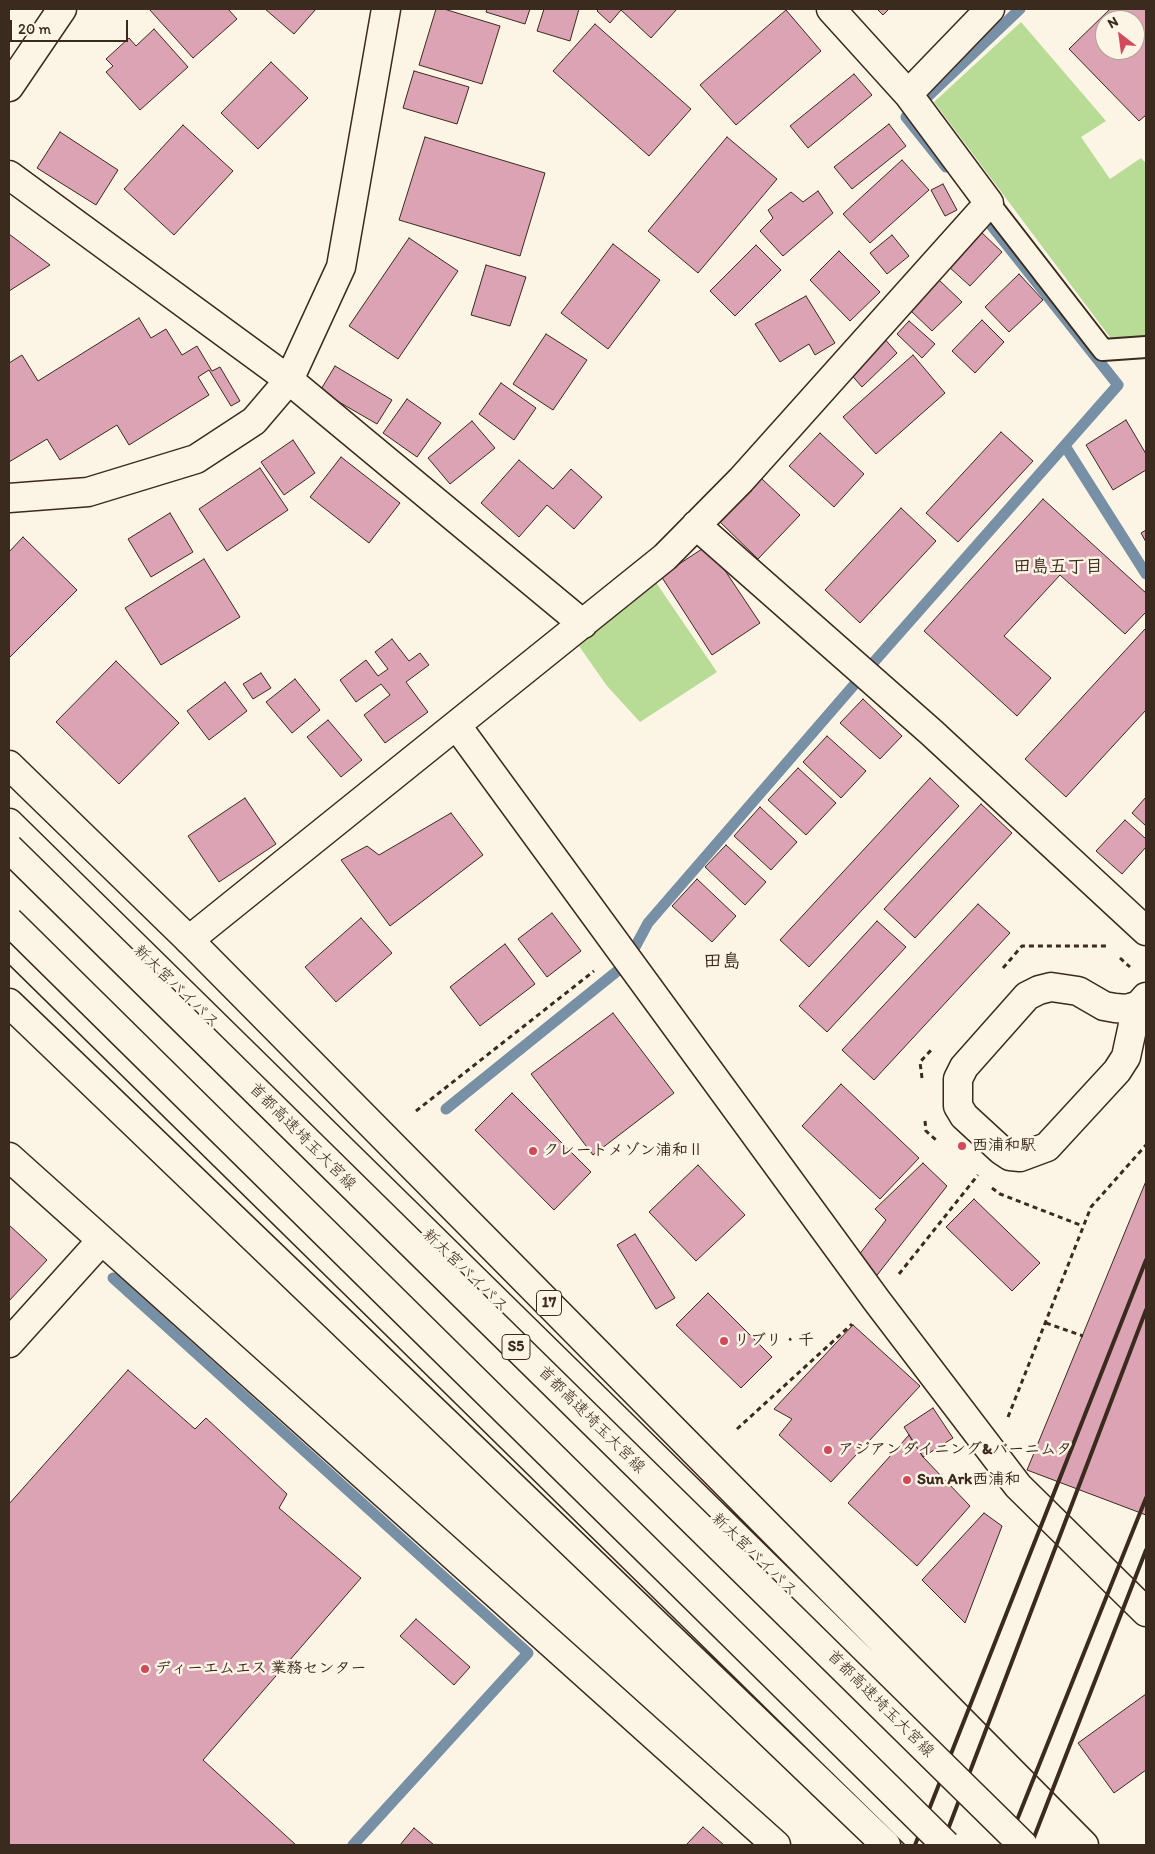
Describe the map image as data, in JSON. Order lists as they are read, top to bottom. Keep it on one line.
{"streets":{"main road":["新大宮バイパス","首都高速埼玉大宮線","17","S5"]},"districts":["田島五丁目","田島"],"places":["西浦和駅","クレートメゾン浦和Ⅱ","リブリ・千","アジアンダイニング&バーニムタ","Sun Ark西浦和","ディーエムエス 業務センター"],"scale_bar":"20 m","north":"top left"}
